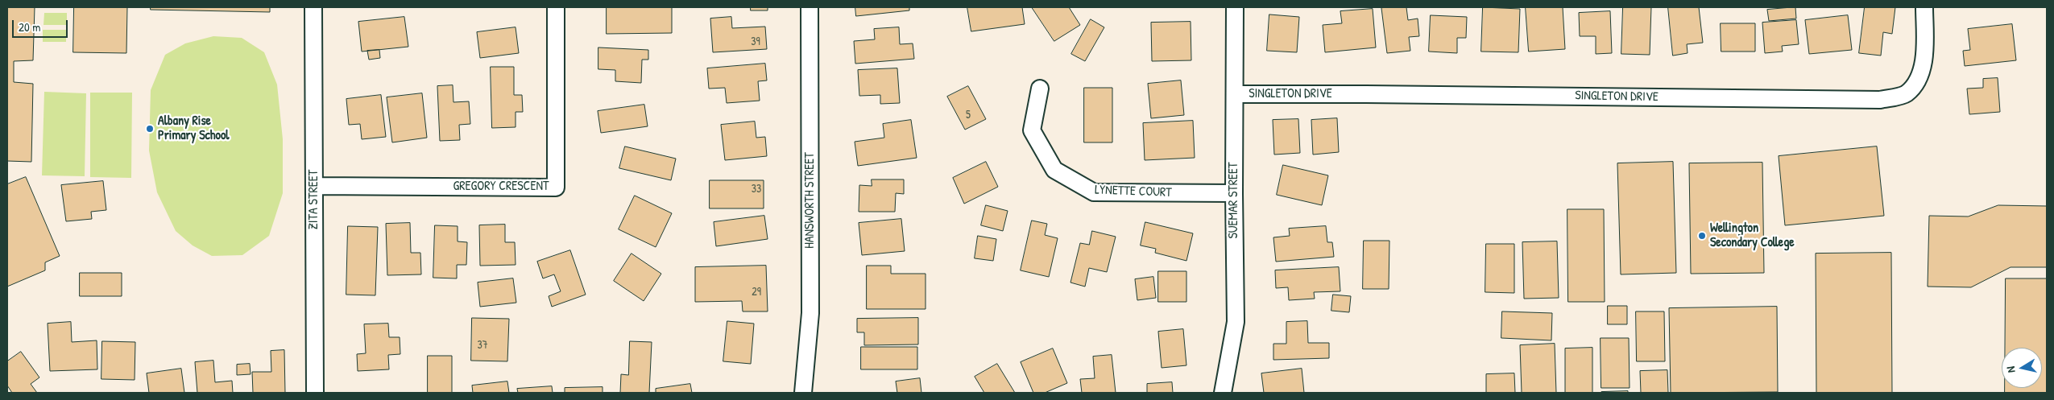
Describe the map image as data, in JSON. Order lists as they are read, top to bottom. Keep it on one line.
{"streets":{"street":["SINGLETON DRIVE","GREGORY CRESCENT","LYNETTE COURT","ZITA STREET","HANSWORTH STREET","SUEMAR STREET"]},"crossings":[["SINGLETON DRIVE","SUEMAR STREET"],["GREGORY CRESCENT","ZITA STREET"],["LYNETTE COURT","SUEMAR STREET"]],"places":["Albany Rise Primary School","Wellington Secondary College"],"house_numbers":["39","5","33","29","37"],"scale_bar":"20 m","north":"left"}
